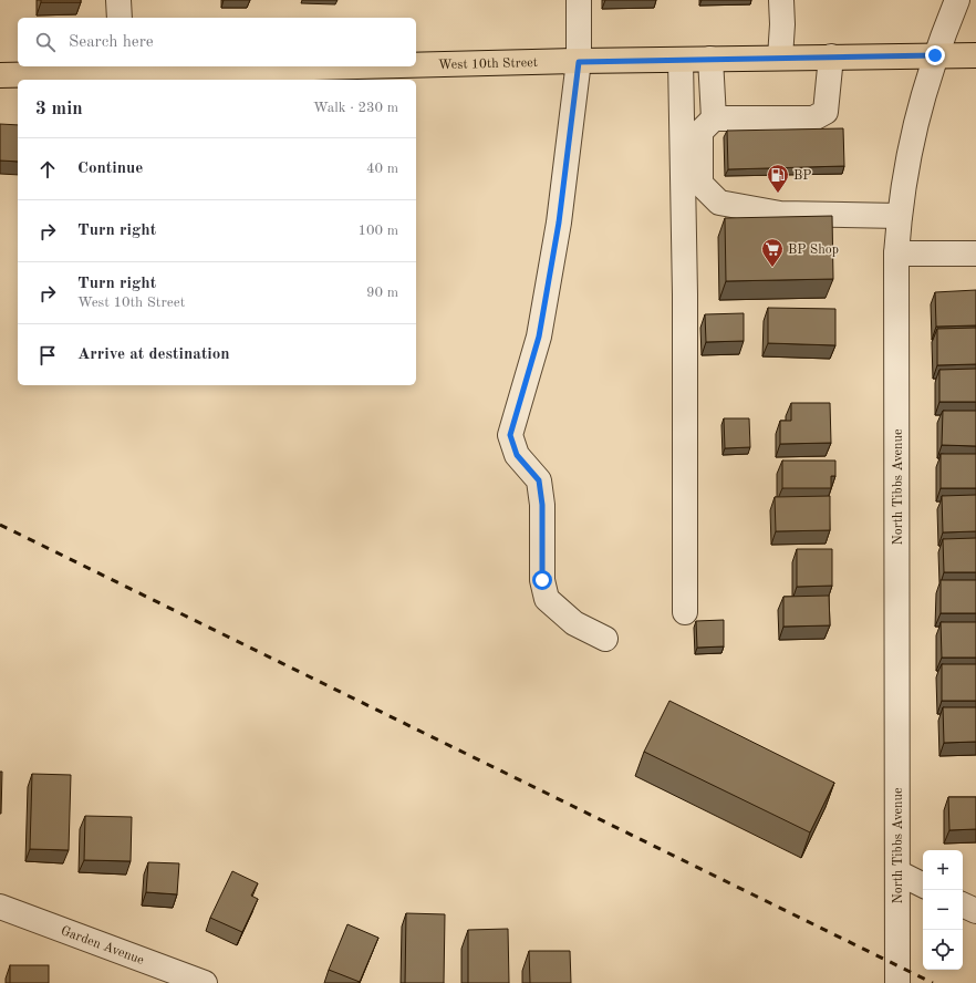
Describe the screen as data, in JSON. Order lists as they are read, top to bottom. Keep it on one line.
{"streets":{"main road":["West 10th Street"],"street":["North Tibbs Avenue","Garden Avenue"]},"crossings":[["West 10th Street","North Tibbs Avenue"]],"places":{"fuel station":["BP"],"supermarket":["BP Shop"]},"page":{"search":"Search here","heading":["3 min","Walk · 230 m"],"list":[["Continue","40 m"],["Turn right","100 m"],["Turn right","West 10th Street","90 m"],"Arrive at destination"],"map_buttons":["+","−"]}}
